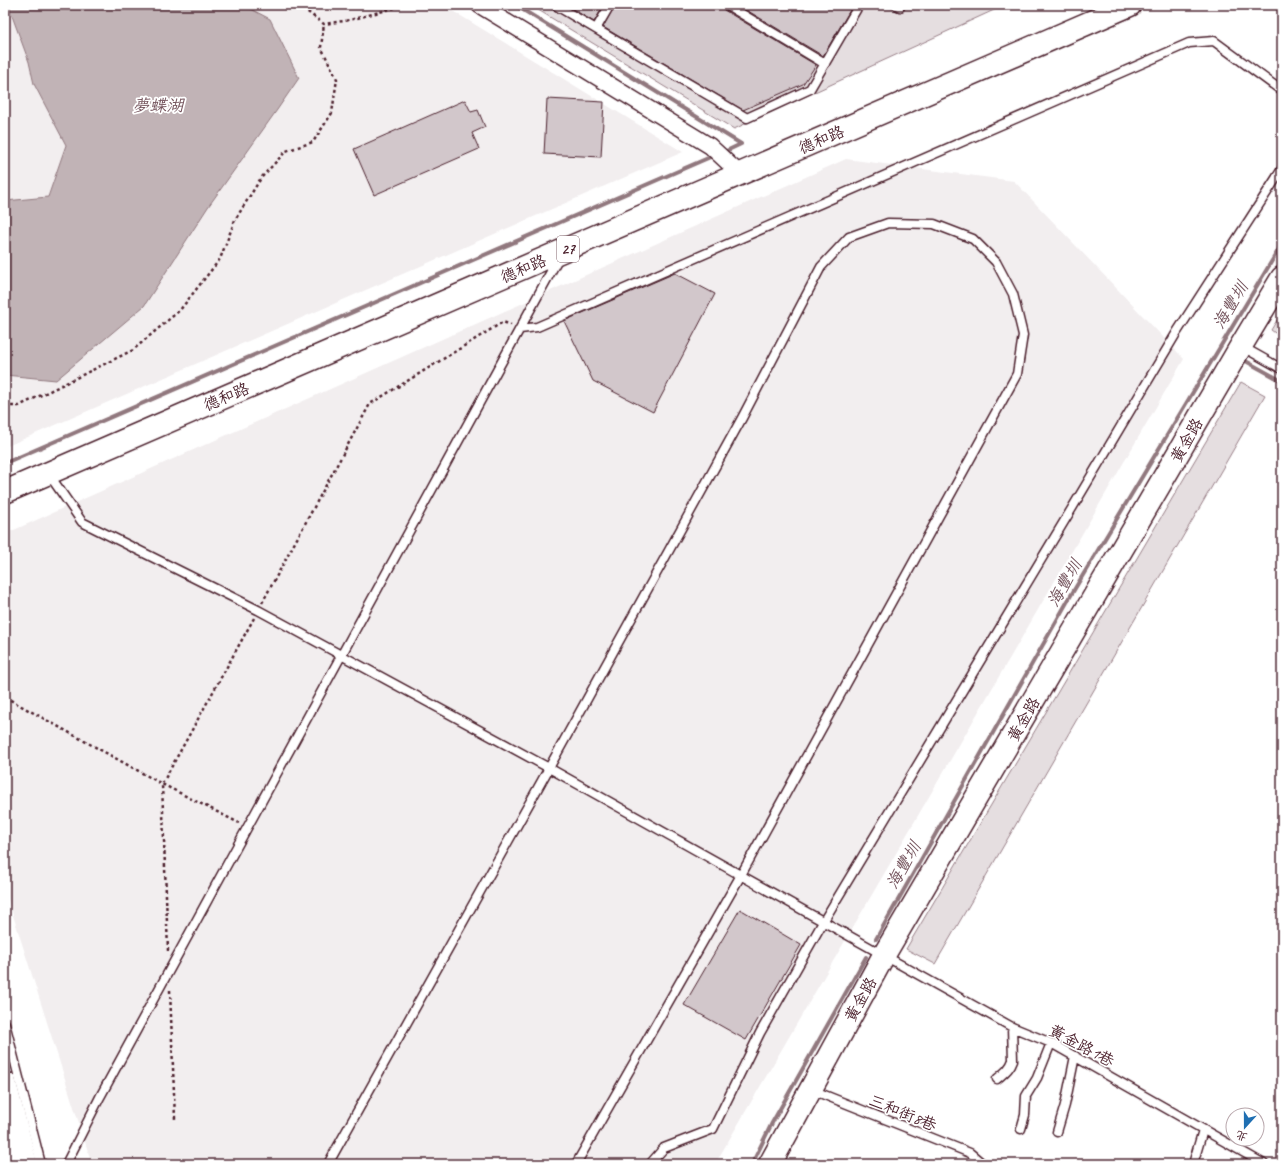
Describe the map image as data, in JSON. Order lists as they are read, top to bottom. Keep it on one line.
{"streets":{"main road":["德和路","27","黃金路"],"lane":["黃金路1巷","三和街8巷"]},"crossings":[["德和路","黃金路1巷"],["黃金路","黃金路1巷"],["黃金路","三和街8巷"]],"water":["夢蝶湖","海豐圳"],"north":"bottom"}
